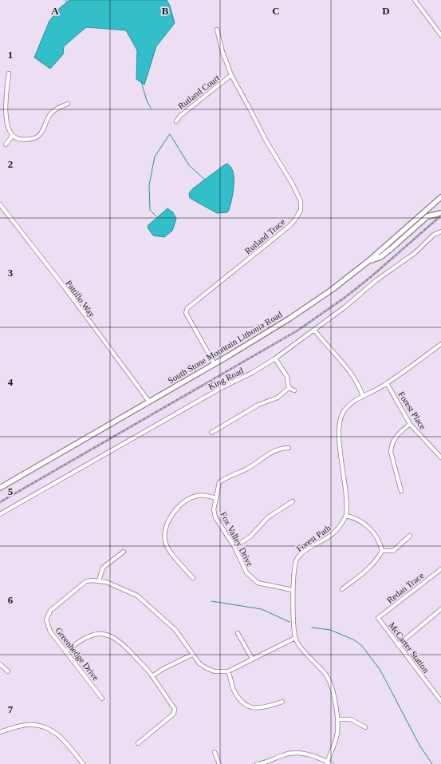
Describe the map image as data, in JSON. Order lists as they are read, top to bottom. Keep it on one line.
{"streets":{"main road":["South Stone Mountain Lithonia Road"],"street":["Rutland Court","Rutland Trace","Pattillo Way","King Road","Forest Place","Forest Path","Fox Valley Drive","Redan Trace","McCarter Station","Greenhedge Drive"]},"crossings":[["Rutland Court","Rutland Trace"],["Rutland Trace","South Stone Mountain Lithonia Road"],["Pattillo Way","South Stone Mountain Lithonia Road"],["Forest Path","Fox Valley Drive"],["Redan Trace","McCarter Station"]],"grid":{"columns":["A","B","C","D"],"rows":["1","2","3","4","5","6","7"]}}
